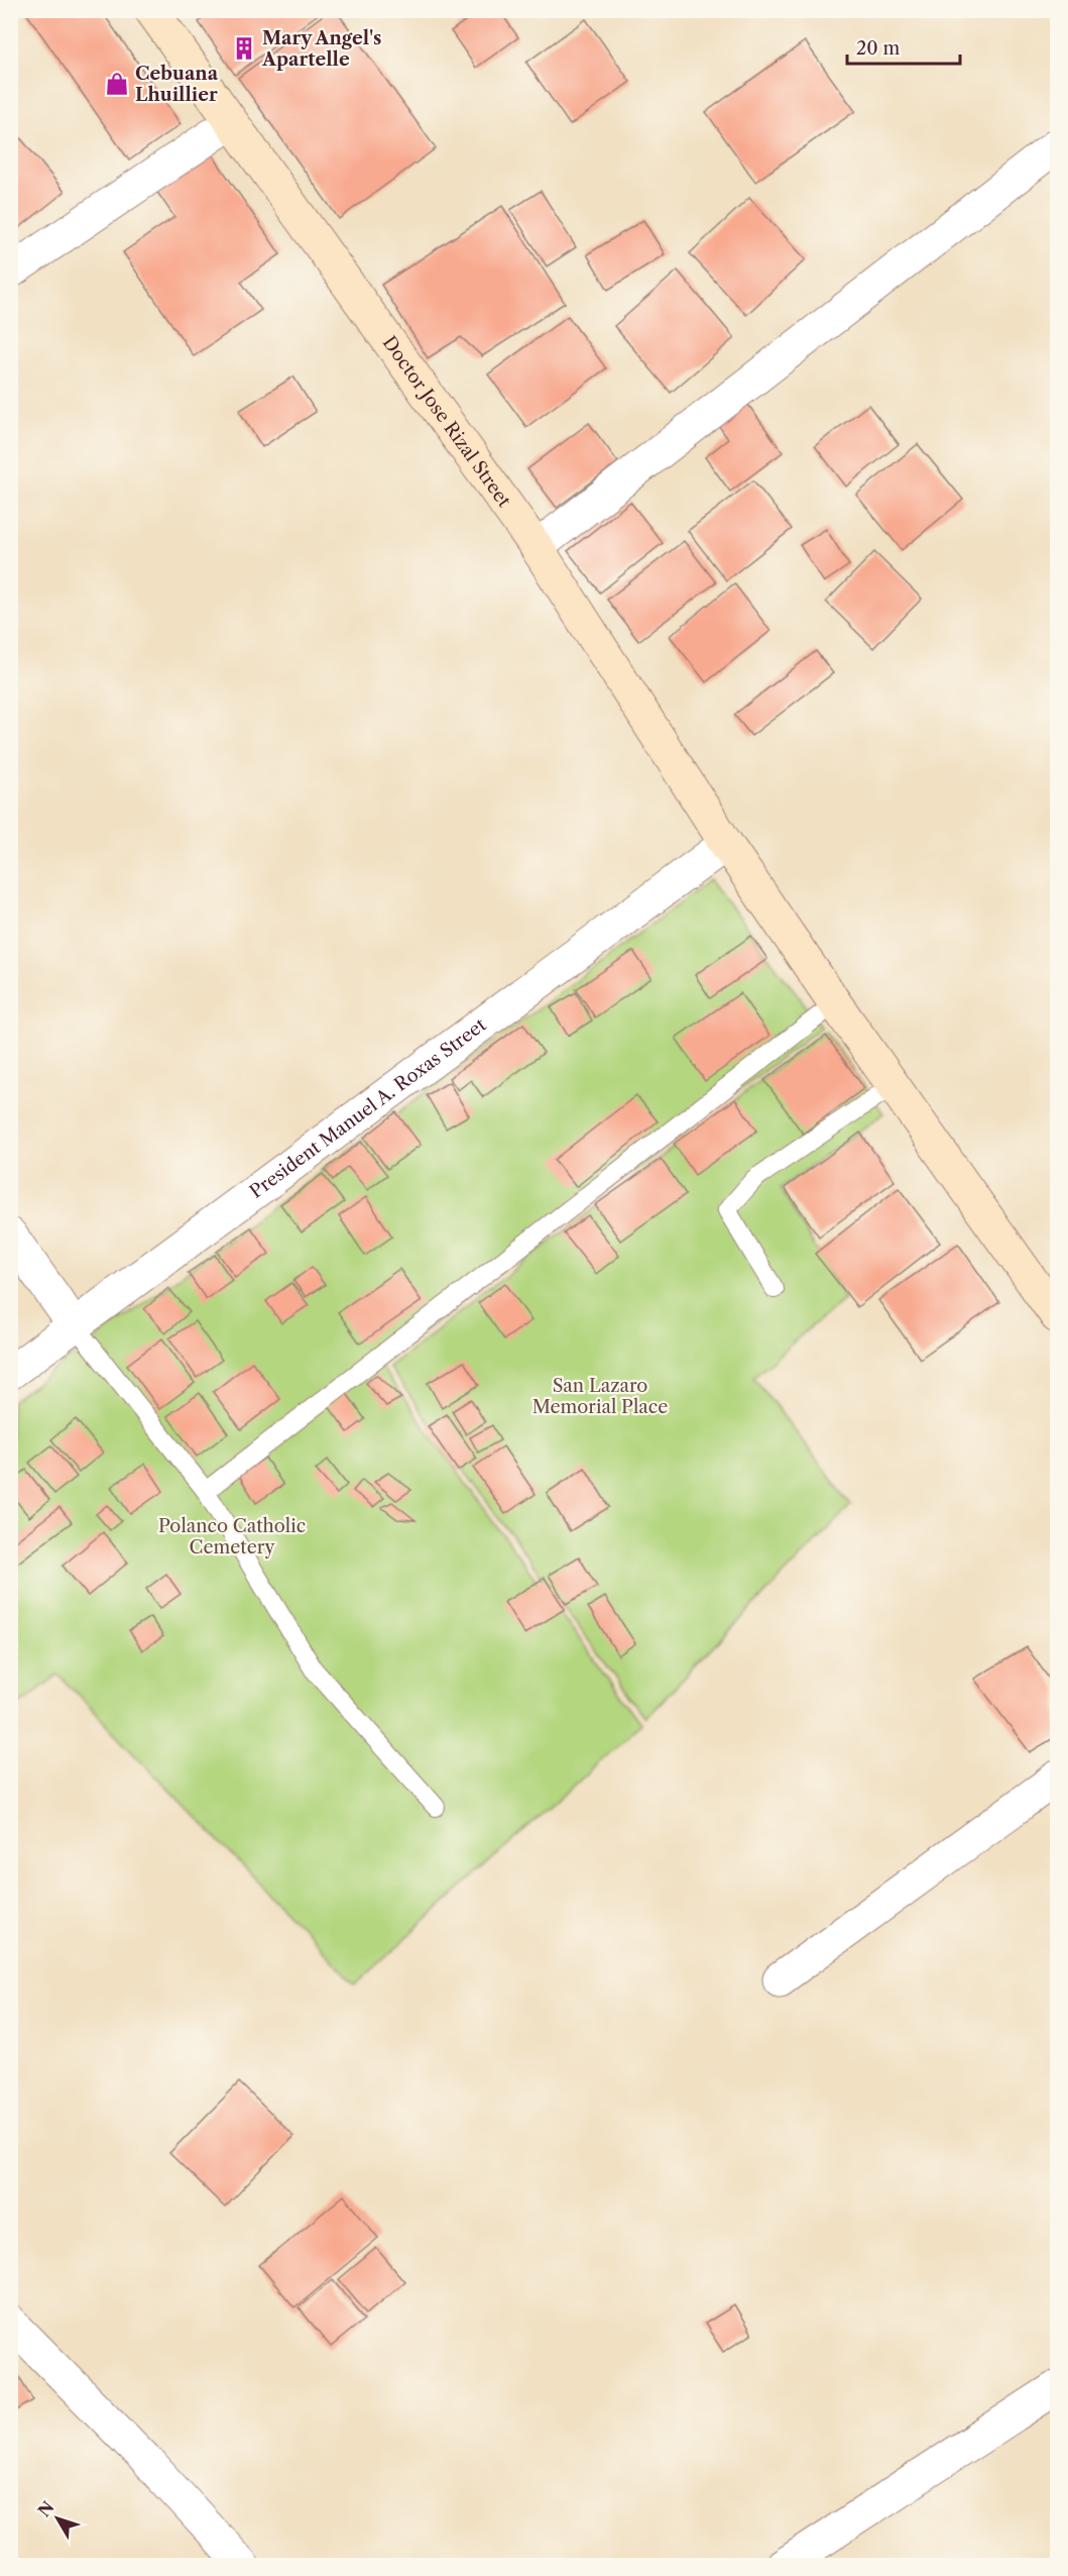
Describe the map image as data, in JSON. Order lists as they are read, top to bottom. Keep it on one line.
{"streets":{"main road":["Doctor Jose Rizal Street"],"street":["President Manuel A. Roxas Street"]},"crossings":[["Doctor Jose Rizal Street","President Manuel A. Roxas Street"]],"parks":["San Lazaro Memorial Place","Polanco Catholic Cemetery"],"places":{"building":["Mary Angel's Apartelle"],"shop":["Cebuana Lhuillier"]},"scale_bar":"20 m","north":"top left"}
